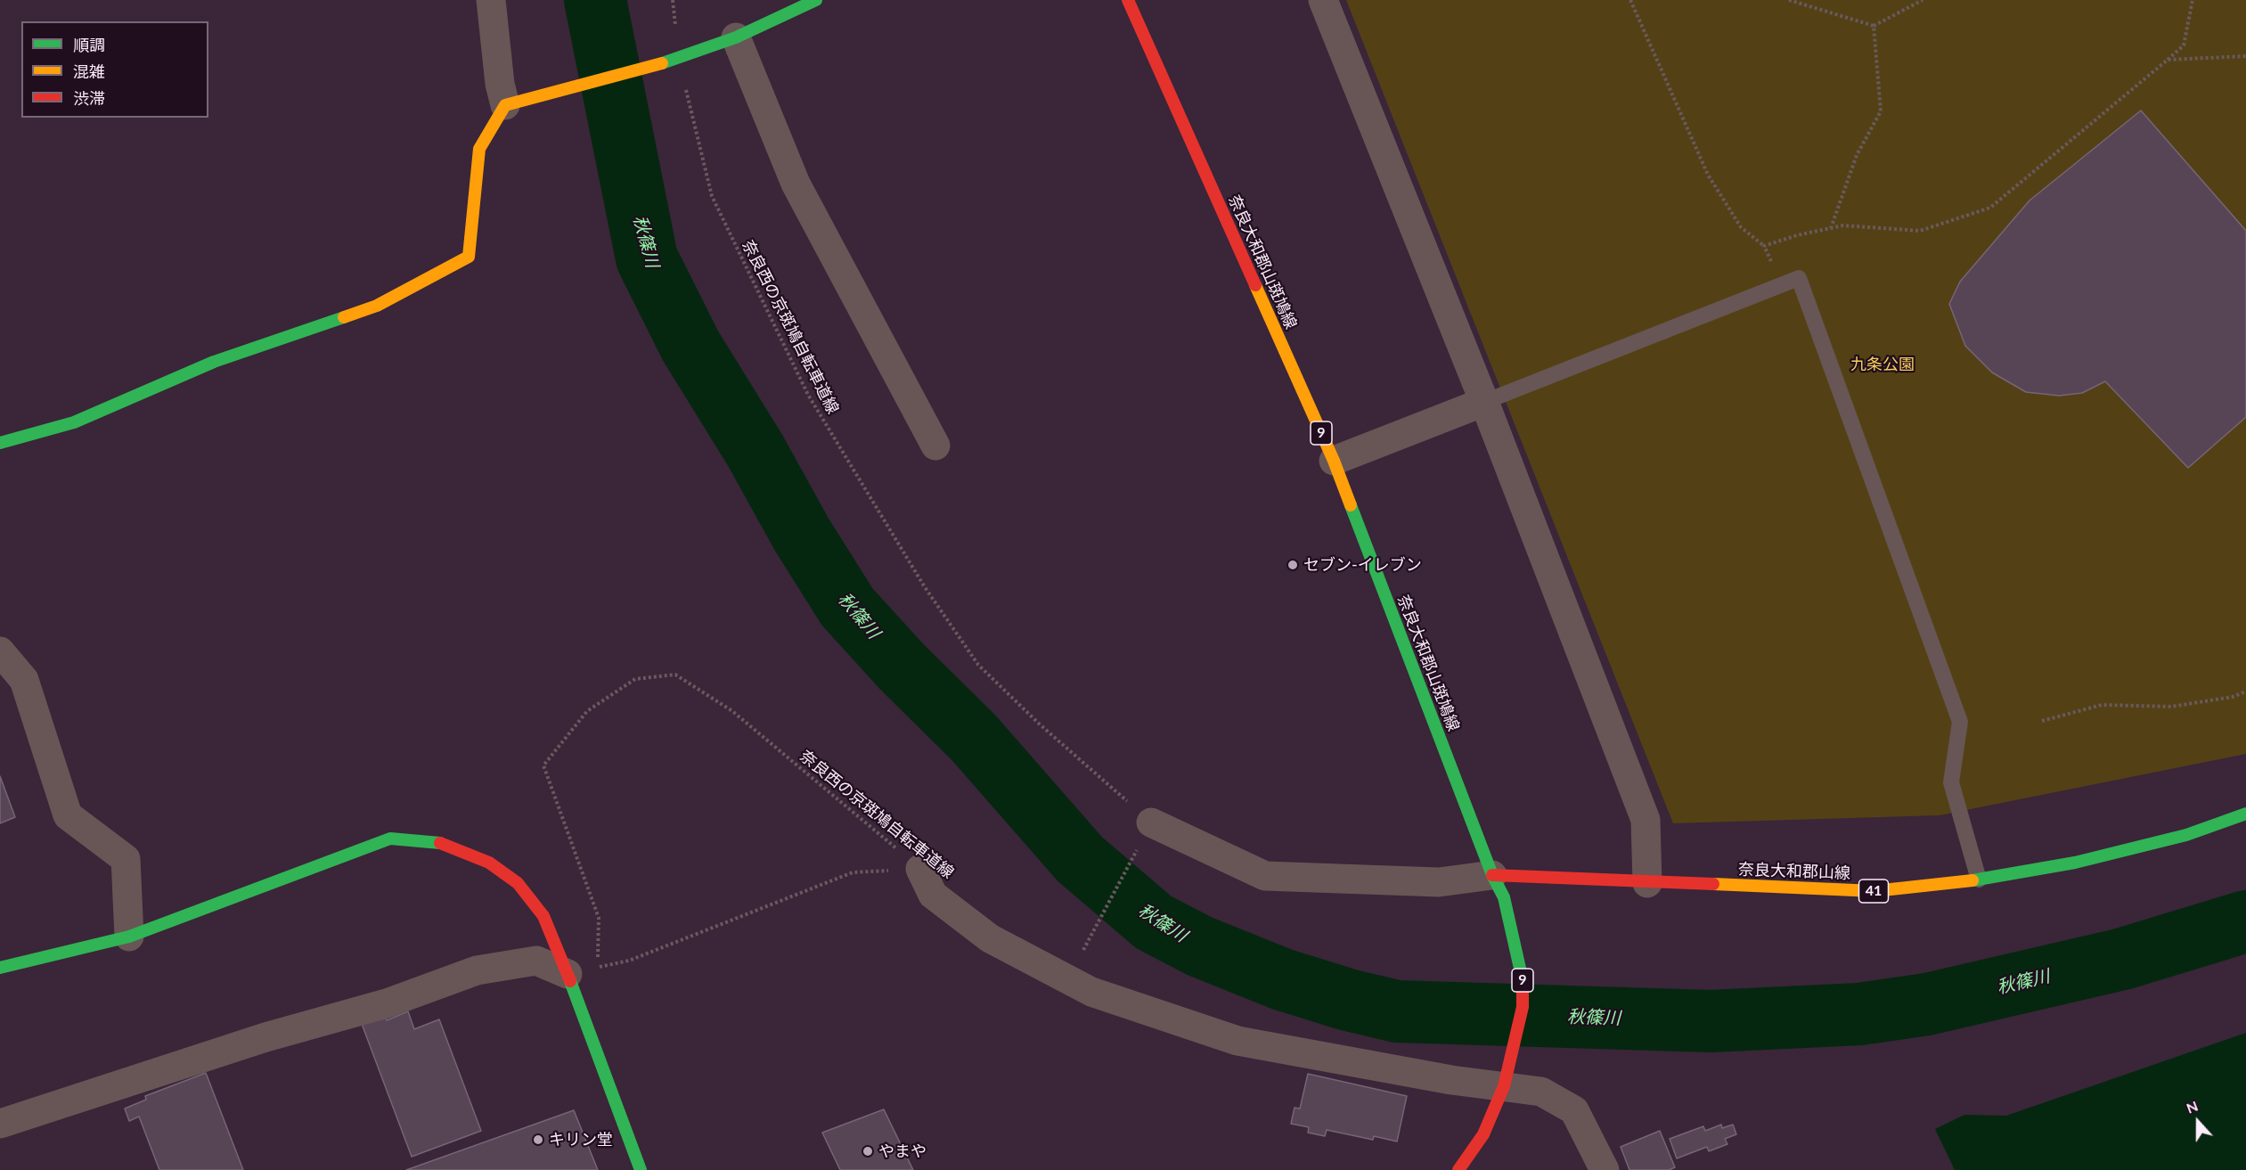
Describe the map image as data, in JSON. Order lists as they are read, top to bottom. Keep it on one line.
{"streets":{"main road":["奈良大和郡山斑鳩線","9","奈良大和郡山線","41"],"path":["奈良西の京斑鳩自転車道線"]},"crossings":[["奈良大和郡山斑鳩線","奈良大和郡山線"]],"water":["秋篠川"],"parks":["九条公園"],"places":["セブン-イレブン","キリン堂","やまや"],"legend":["順調","混雑","渋滞"],"north":"top"}
